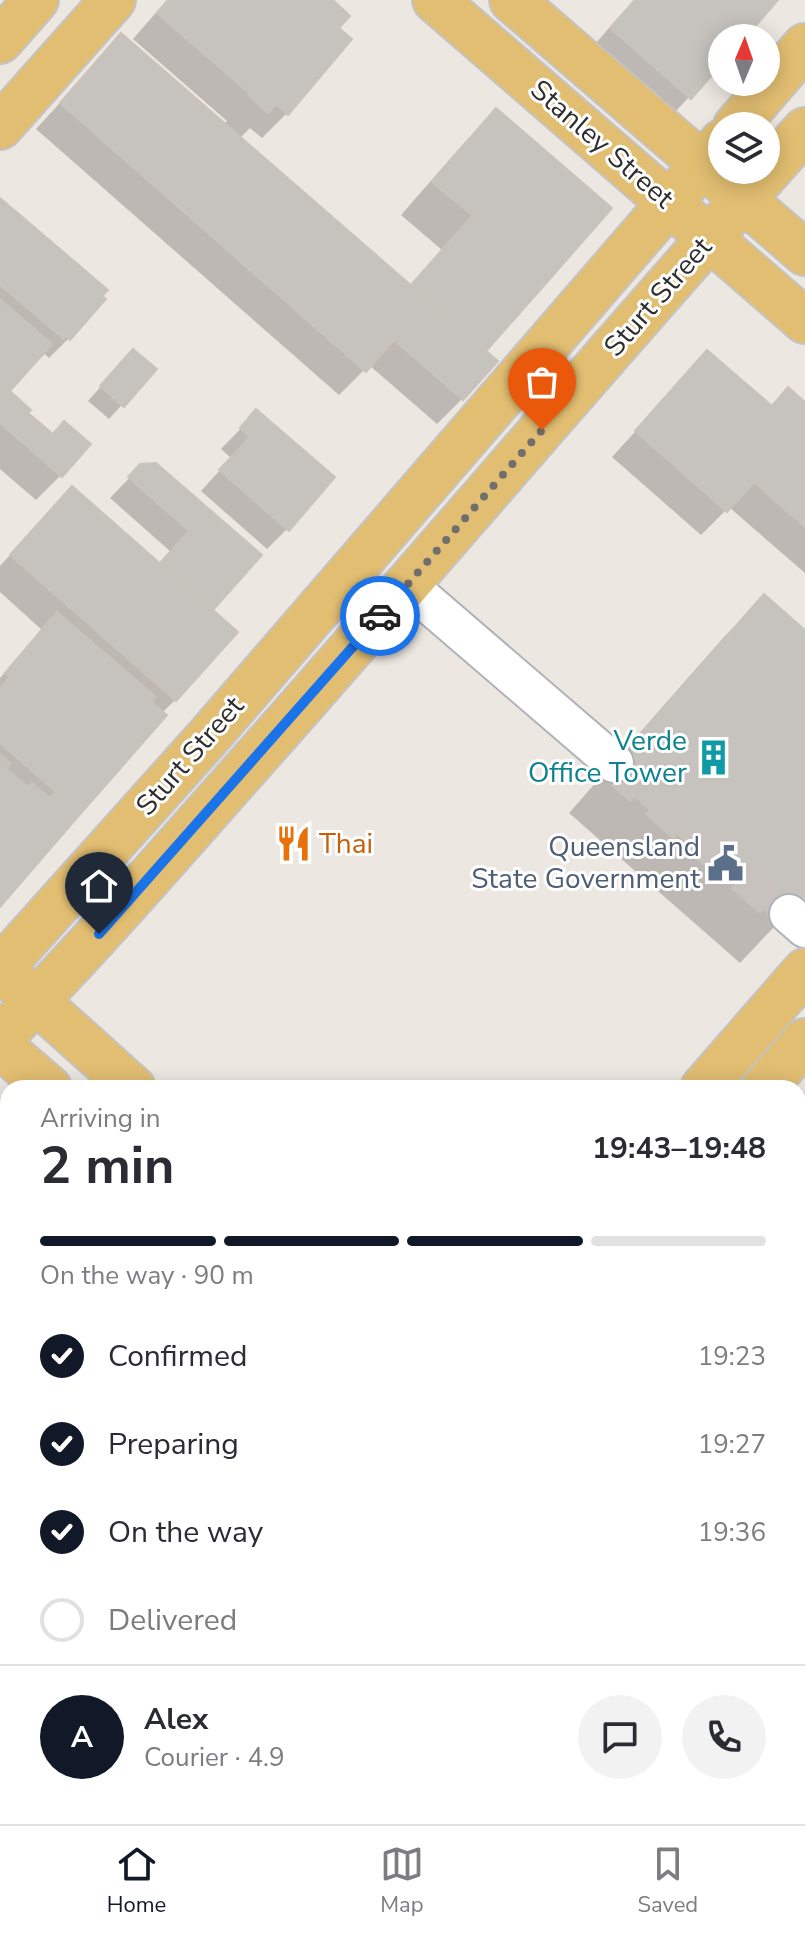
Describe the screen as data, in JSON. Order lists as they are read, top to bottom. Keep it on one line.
{"streets":{"main road":["Stanley Street","Sturt Street"]},"crossings":[["Stanley Street","Sturt Street"]],"places":{"building":["Verde Office Tower"],"restaurant":["Thai"],"public building":["Queensland State Government"]},"north":"top","page":{"heading":["2 min","Arriving in","19:43–19:48"],"panel":["Alex","Courier · 4.9"],"bar":"On the way · 90 m","list":[["Confirmed","19:23"],["Preparing","19:27"],["On the way","19:36"],"Delivered"],"round":"A","tabs":["Home","Map","Saved"]}}
